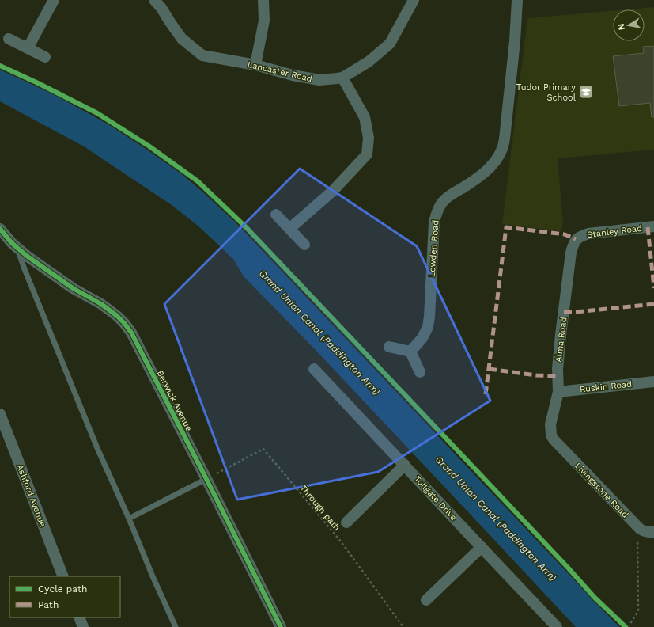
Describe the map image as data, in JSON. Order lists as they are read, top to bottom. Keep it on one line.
{"streets":{"street":["Lancaster Road","Stanley Road","Lowden Road","Alma Road","Ruskin Road","Berwick Avenue","Livingstone Road","Ashford Avenue","Tollgate Drive"],"path":["Through path"]},"crossings":[["Stanley Road","Alma Road"],["Alma Road","Ruskin Road"],["Alma Road","Livingstone Road"],["Berwick Avenue","Through path"]],"water":["Grand Union Canal (Paddington Arm)"],"places":{"school or university":["Tudor Primary School"]},"legend":["Cycle path","Path"],"north":"left"}
